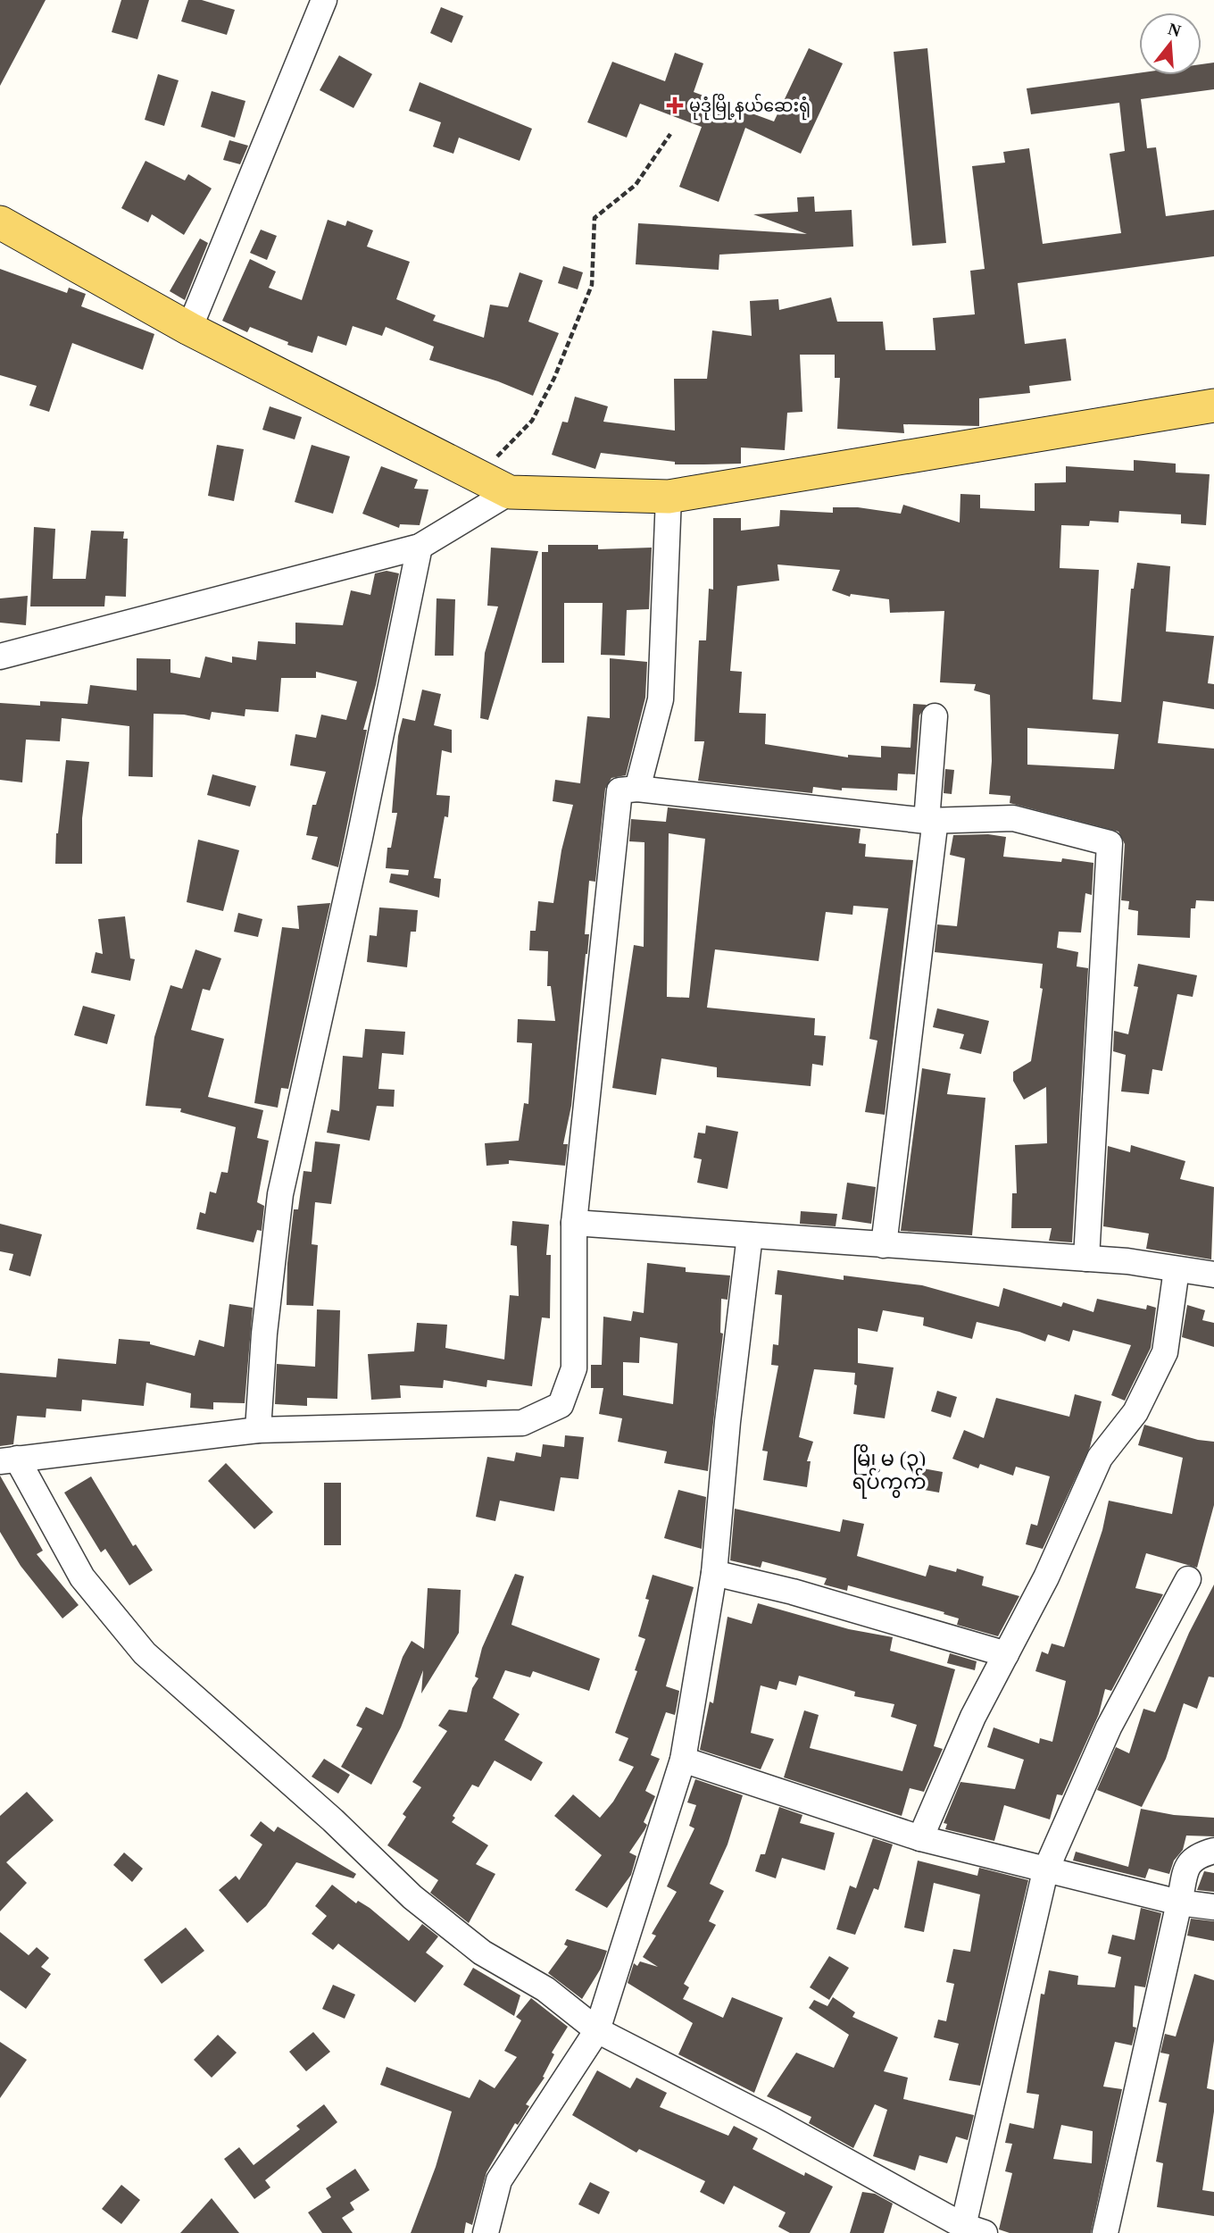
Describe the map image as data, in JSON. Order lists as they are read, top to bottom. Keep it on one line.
{"districts":["မြို့မ (၃) ရပ်ကွက်"],"places":{"health":["မုဒုံမြို့နယ်ဆေးရုံ"]},"north":"top"}
